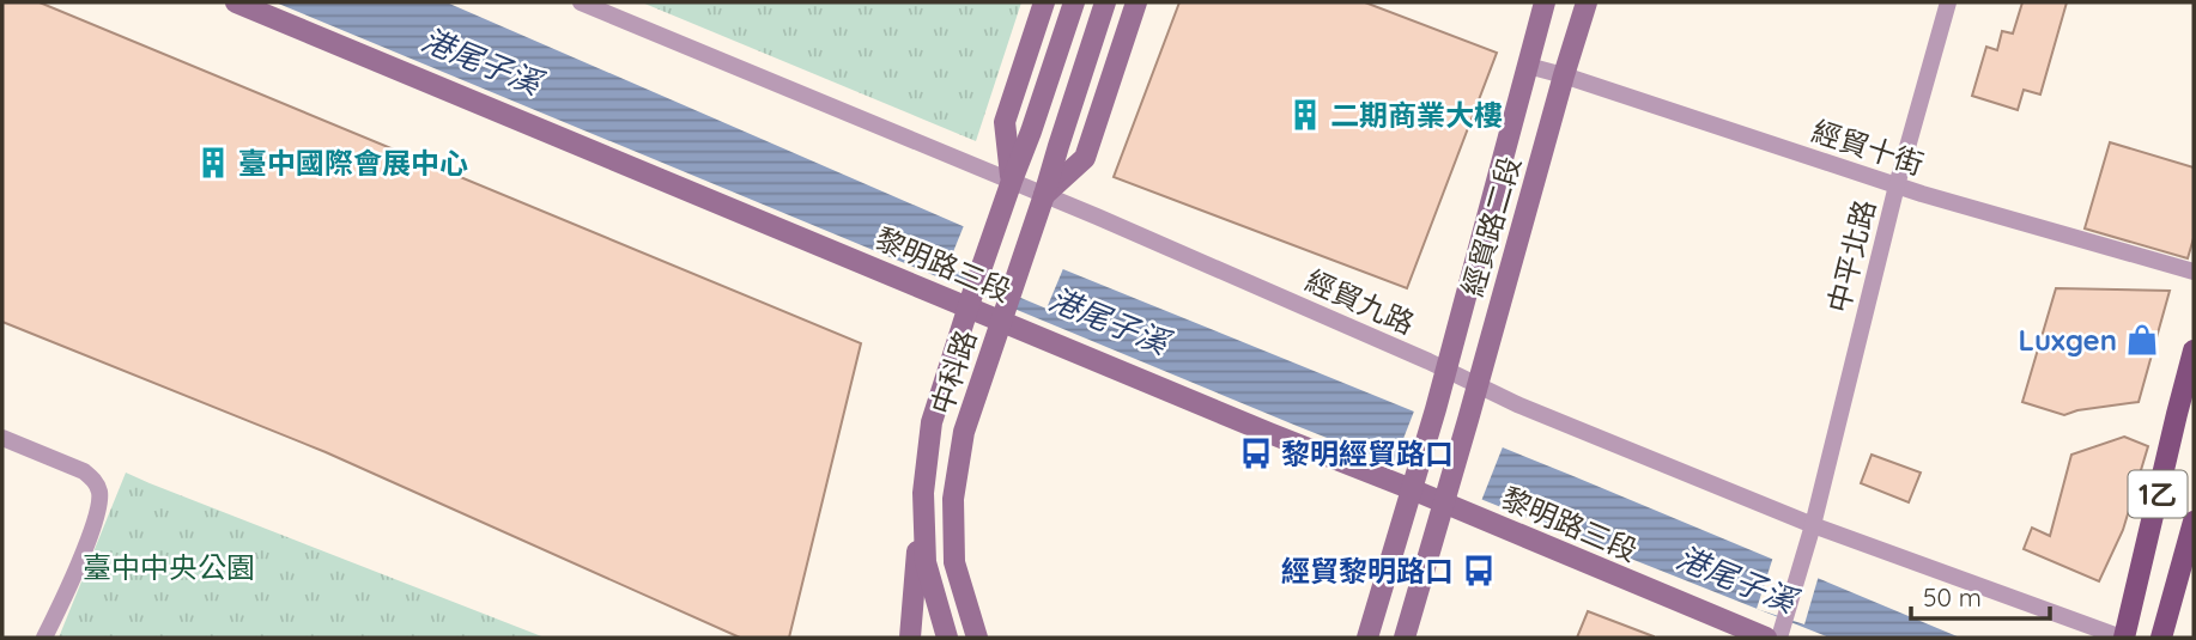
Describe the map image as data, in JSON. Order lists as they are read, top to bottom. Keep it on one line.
{"streets":{"main road":["1乙"],"street":["經貿十街","經貿路二段","中平北路","黎明路三段","經貿九路","中科路"]},"crossings":[["經貿十街","經貿路二段"],["經貿十街","中平北路"],["經貿路二段","黎明路三段"],["經貿路二段","經貿九路"],["中平北路","黎明路三段"],["中平北路","經貿九路"],["黎明路三段","中科路"],["經貿九路","中科路"],["經貿九路","1乙"]],"water":["港尾子溪"],"parks":["臺中中央公園"],"places":{"building":["二期商業大樓","臺中國際會展中心"],"shop":["Luxgen"],"bus stop":["黎明經貿路口","經貿黎明路口"]},"scale_bar":"50 m"}
